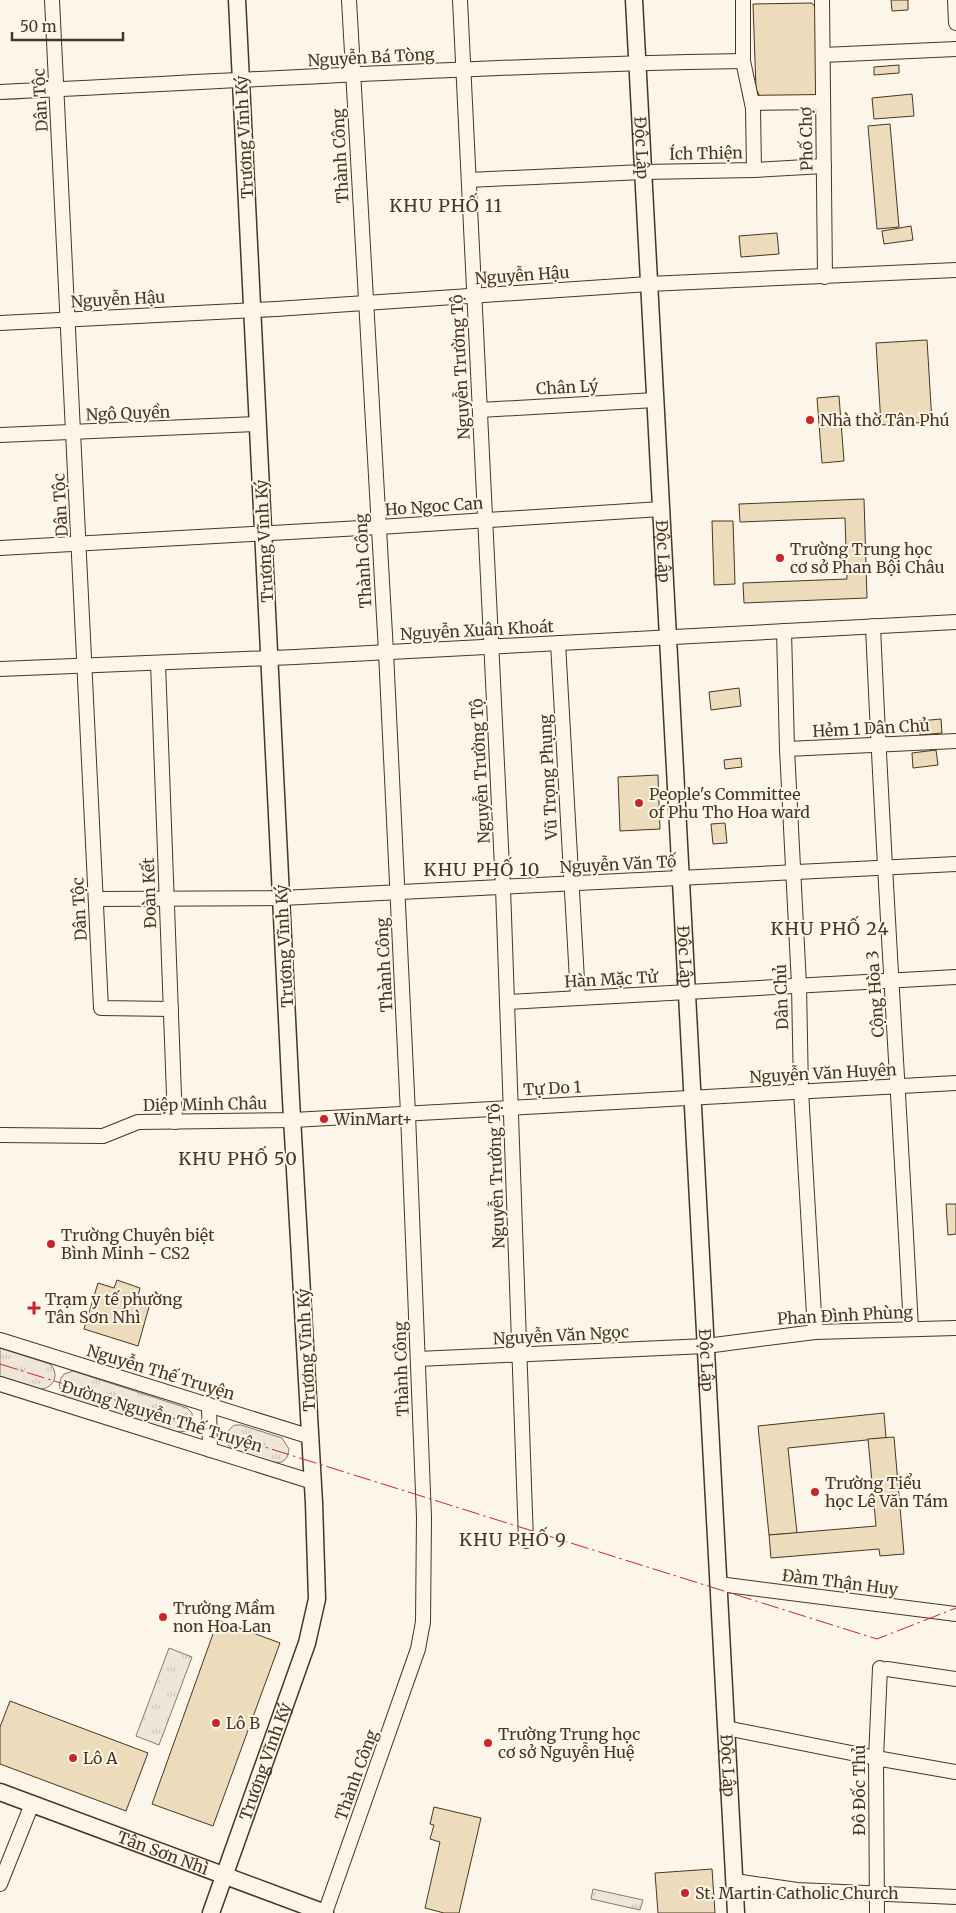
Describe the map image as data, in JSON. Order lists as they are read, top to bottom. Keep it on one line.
{"streets":{"street":["Nguyễn Bá Tòng","Dân Tộc","Trương Vĩnh Ký","Phố Chợ","Độc Lập","Ích Thiện","Thành Công","Nguyễn Hậu","Nguyễn Trường Tộ","Chân Lý","Ngô Quyền","Ho Ngoc Can","Nguyễn Xuân Khoát","Hẻm 1 Dân Chủ","Vũ Trọng Phụng","Nguyễn Văn Tố","Đoàn Kết","Hàn Mặc Tử","Cộng Hòa 3","Dân Chủ","Nguyễn Văn Huyên","Tự Do 1","Diệp Minh Châu","Phan Đình Phùng","Nguyễn Văn Ngọc","Nguyễn Thế Truyện","Đường Nguyễn Thế Truyện","Đàm Thận Huy","Đô Đốc Thủ","Tân Sơn Nhì"]},"crossings":[["Nguyễn Bá Tòng","Dân Tộc"],["Nguyễn Bá Tòng","Trương Vĩnh Ký"],["Nguyễn Bá Tòng","Độc Lập"],["Nguyễn Bá Tòng","Thành Công"],["Nguyễn Bá Tòng","Nguyễn Trường Tộ"],["Dân Tộc","Nguyễn Hậu"],["Dân Tộc","Ngô Quyền"],["Dân Tộc","Ho Ngoc Can"],["Dân Tộc","Nguyễn Xuân Khoát"],["Dân Tộc","Nguyễn Văn Tố"],["Dân Tộc","Đoàn Kết"],["Trương Vĩnh Ký","Nguyễn Hậu"],["Trương Vĩnh Ký","Ngô Quyền"],["Trương Vĩnh Ký","Ho Ngoc Can"],["Trương Vĩnh Ký","Nguyễn Xuân Khoát"],["Trương Vĩnh Ký","Nguyễn Văn Tố"],["Trương Vĩnh Ký","Tự Do 1"],["Trương Vĩnh Ký","Diệp Minh Châu"],["Trương Vĩnh Ký","Nguyễn Thế Truyện"],["Trương Vĩnh Ký","Đường Nguyễn Thế Truyện"],["Trương Vĩnh Ký","Tân Sơn Nhì"],["Phố Chợ","Ích Thiện"],["Phố Chợ","Nguyễn Hậu"],["Độc Lập","Ích Thiện"],["Độc Lập","Nguyễn Hậu"],["Độc Lập","Chân Lý"],["Độc Lập","Ho Ngoc Can"],["Độc Lập","Nguyễn Xuân Khoát"],["Độc Lập","Nguyễn Văn Tố"],["Độc Lập","Hàn Mặc Tử"],["Độc Lập","Nguyễn Văn Huyên"],["Độc Lập","Tự Do 1"],["Độc Lập","Phan Đình Phùng"],["Độc Lập","Nguyễn Văn Ngọc"],["Độc Lập","Đàm Thận Huy"],["Ích Thiện","Nguyễn Trường Tộ"],["Thành Công","Nguyễn Hậu"],["Thành Công","Ho Ngoc Can"],["Thành Công","Nguyễn Xuân Khoát"],["Thành Công","Nguyễn Văn Tố"],["Thành Công","Tự Do 1"],["Thành Công","Nguyễn Văn Ngọc"],["Thành Công","Tân Sơn Nhì"],["Nguyễn Hậu","Nguyễn Trường Tộ"],["Nguyễn Trường Tộ","Chân Lý"],["Nguyễn Trường Tộ","Ho Ngoc Can"],["Nguyễn Trường Tộ","Nguyễn Xuân Khoát"],["Nguyễn Trường Tộ","Nguyễn Văn Tố"],["Nguyễn Trường Tộ","Hàn Mặc Tử"],["Nguyễn Trường Tộ","Tự Do 1"],["Nguyễn Trường Tộ","Nguyễn Văn Ngọc"],["Nguyễn Xuân Khoát","Vũ Trọng Phụng"],["Nguyễn Xuân Khoát","Đoàn Kết"],["Nguyễn Xuân Khoát","Cộng Hòa 3"],["Nguyễn Xuân Khoát","Dân Chủ"],["Hẻm 1 Dân Chủ","Cộng Hòa 3"],["Hẻm 1 Dân Chủ","Dân Chủ"],["Vũ Trọng Phụng","Nguyễn Văn Tố"],["Vũ Trọng Phụng","Hàn Mặc Tử"],["Nguyễn Văn Tố","Đoàn Kết"],["Nguyễn Văn Tố","Cộng Hòa 3"],["Nguyễn Văn Tố","Dân Chủ"],["Đoàn Kết","Diệp Minh Châu"],["Hàn Mặc Tử","Cộng Hòa 3"],["Hàn Mặc Tử","Dân Chủ"],["Cộng Hòa 3","Nguyễn Văn Huyên"],["Cộng Hòa 3","Phan Đình Phùng"],["Dân Chủ","Nguyễn Văn Huyên"],["Dân Chủ","Phan Đình Phùng"],["Nguyễn Văn Huyên","Tự Do 1"],["Tự Do 1","Diệp Minh Châu"],["Phan Đình Phùng","Nguyễn Văn Ngọc"]],"districts":["KHU PHỐ 11","KHU PHỐ 10","KHU PHỐ 24","KHU PHỐ 50","KHU PHỐ 9"],"places":{"other":["Nhà thờ Tân Phú","Trường Trung học cơ sở Phan Bội Châu","People's Committee of Phu Tho Hoa ward","WinMart+","Trường Chuyên biệt Bình Minh - CS2","Trường Tiểu học Lê Văn Tám","Trường Mầm non Hoa Lan","Lô B","Trường Trung học cơ sở Nguyễn Huệ","Lô A","St. Martin Catholic Church"],"health":["Trạm y tế phường Tân Sơn Nhì"]},"scale_bar":"50 m"}
